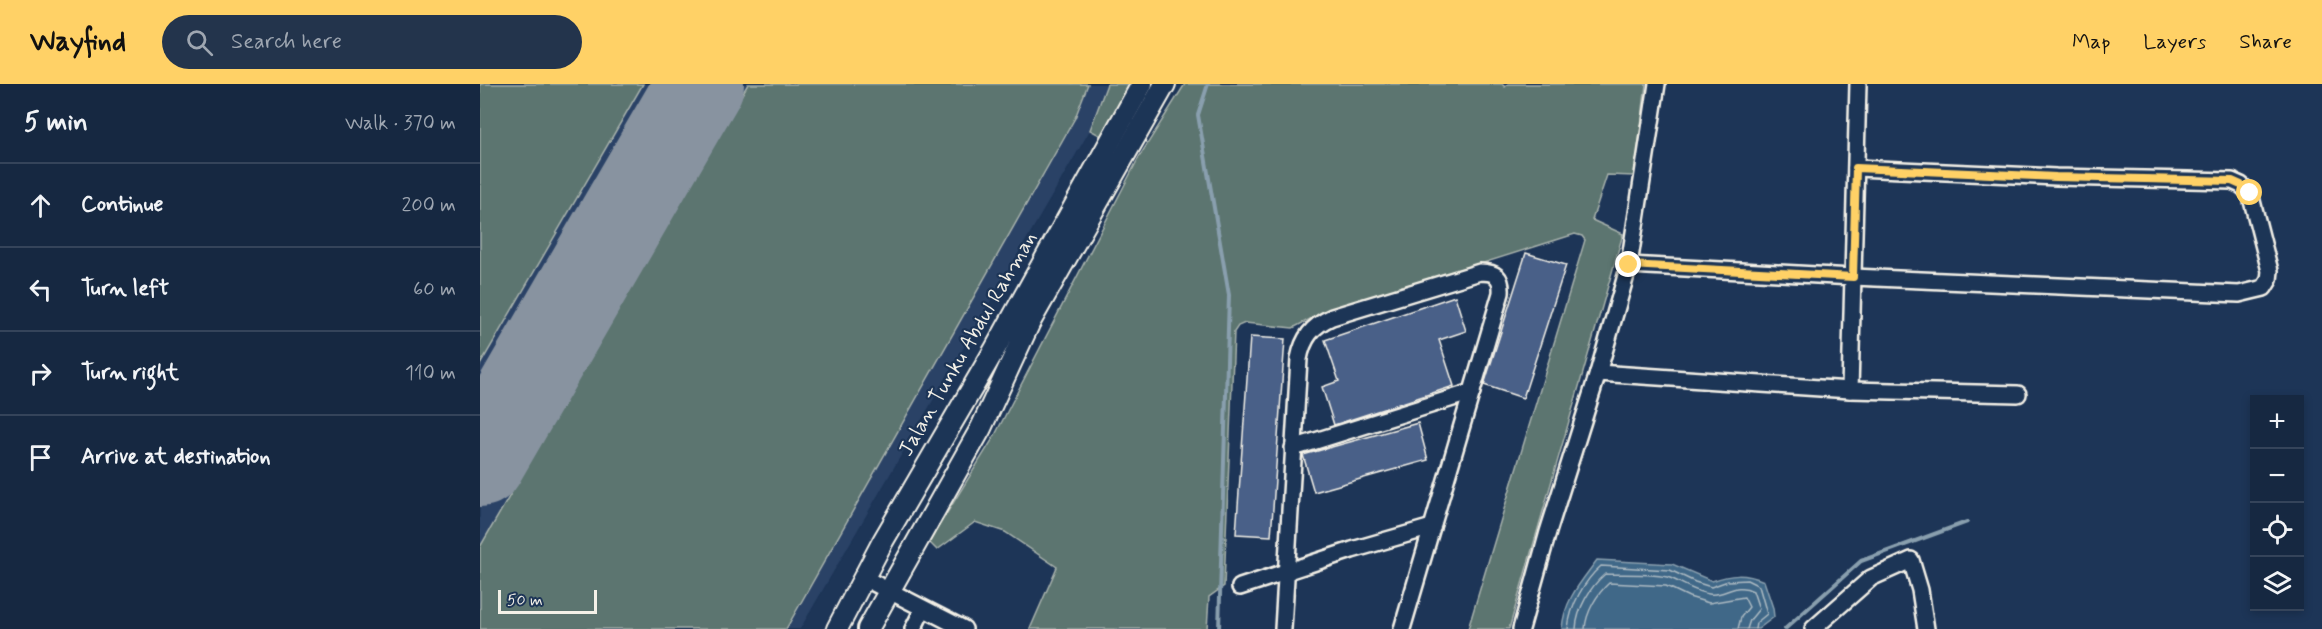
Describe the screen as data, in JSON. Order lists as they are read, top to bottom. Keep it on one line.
{"streets":{"main road":["Jalan Tunku Abdul Rahman"]},"scale_bar":"50 m","page":{"header":"Wayfind","search":"Search here","nav":["Map","Layers","Share"],"heading":["5 min","Walk · 370 m"],"list":[["Continue","200 m"],["Turn left","60 m"],["Turn right","110 m"],"Arrive at destination"],"map_buttons":["+","−"],"scale":"50 m"}}
